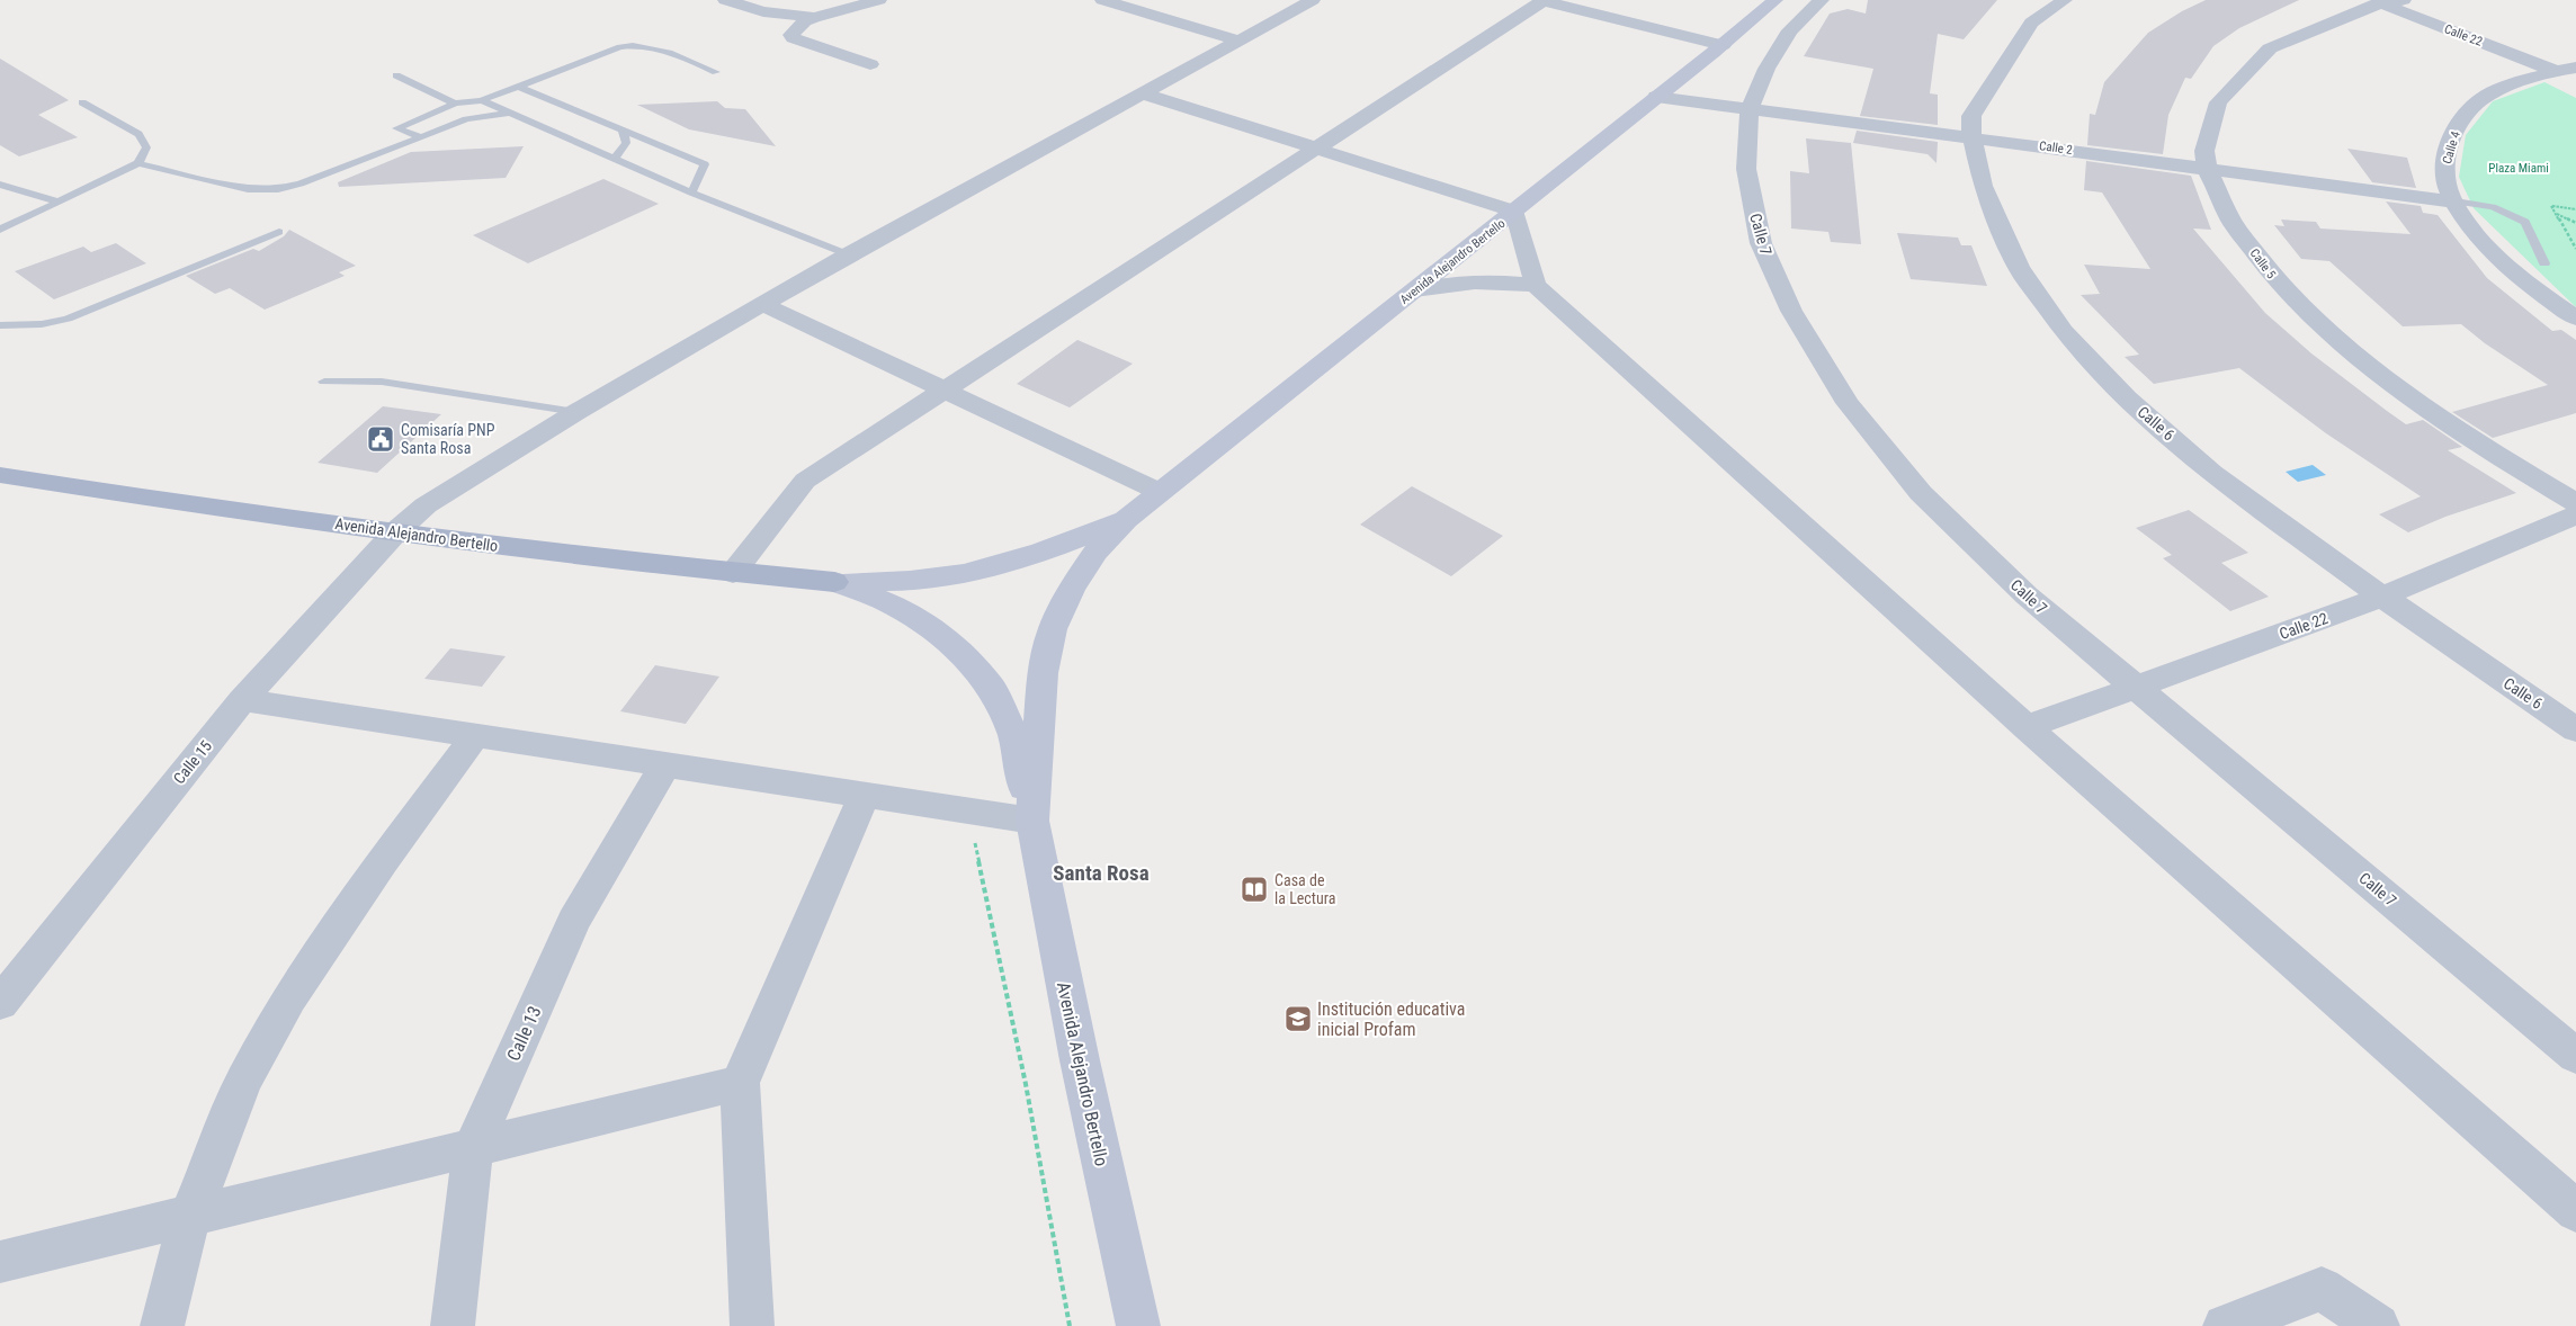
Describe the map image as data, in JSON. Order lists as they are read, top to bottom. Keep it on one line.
{"streets":{"main road":["Avenida Alejandro Bertello"],"street":["Calle 22","Calle 2","Calle 4","Calle 7","Calle 5","Calle 6","Calle 15","Calle 13"]},"crossings":[["Calle 22","Calle 4"],["Calle 22","Calle 7"],["Calle 22","Calle 5"],["Calle 22","Calle 6"],["Calle 2","Calle 4"],["Calle 2","Calle 7"],["Calle 2","Avenida Alejandro Bertello"],["Calle 2","Calle 5"],["Calle 2","Calle 6"],["Avenida Alejandro Bertello","Calle 15"]],"districts":["Santa Rosa"],"parks":["Plaza Miami"],"places":{"public building":["Comisaría PNP Santa Rosa"],"library":["Casa de la Lectura"],"school or university":["Institución educativa inicial Profam"]}}
